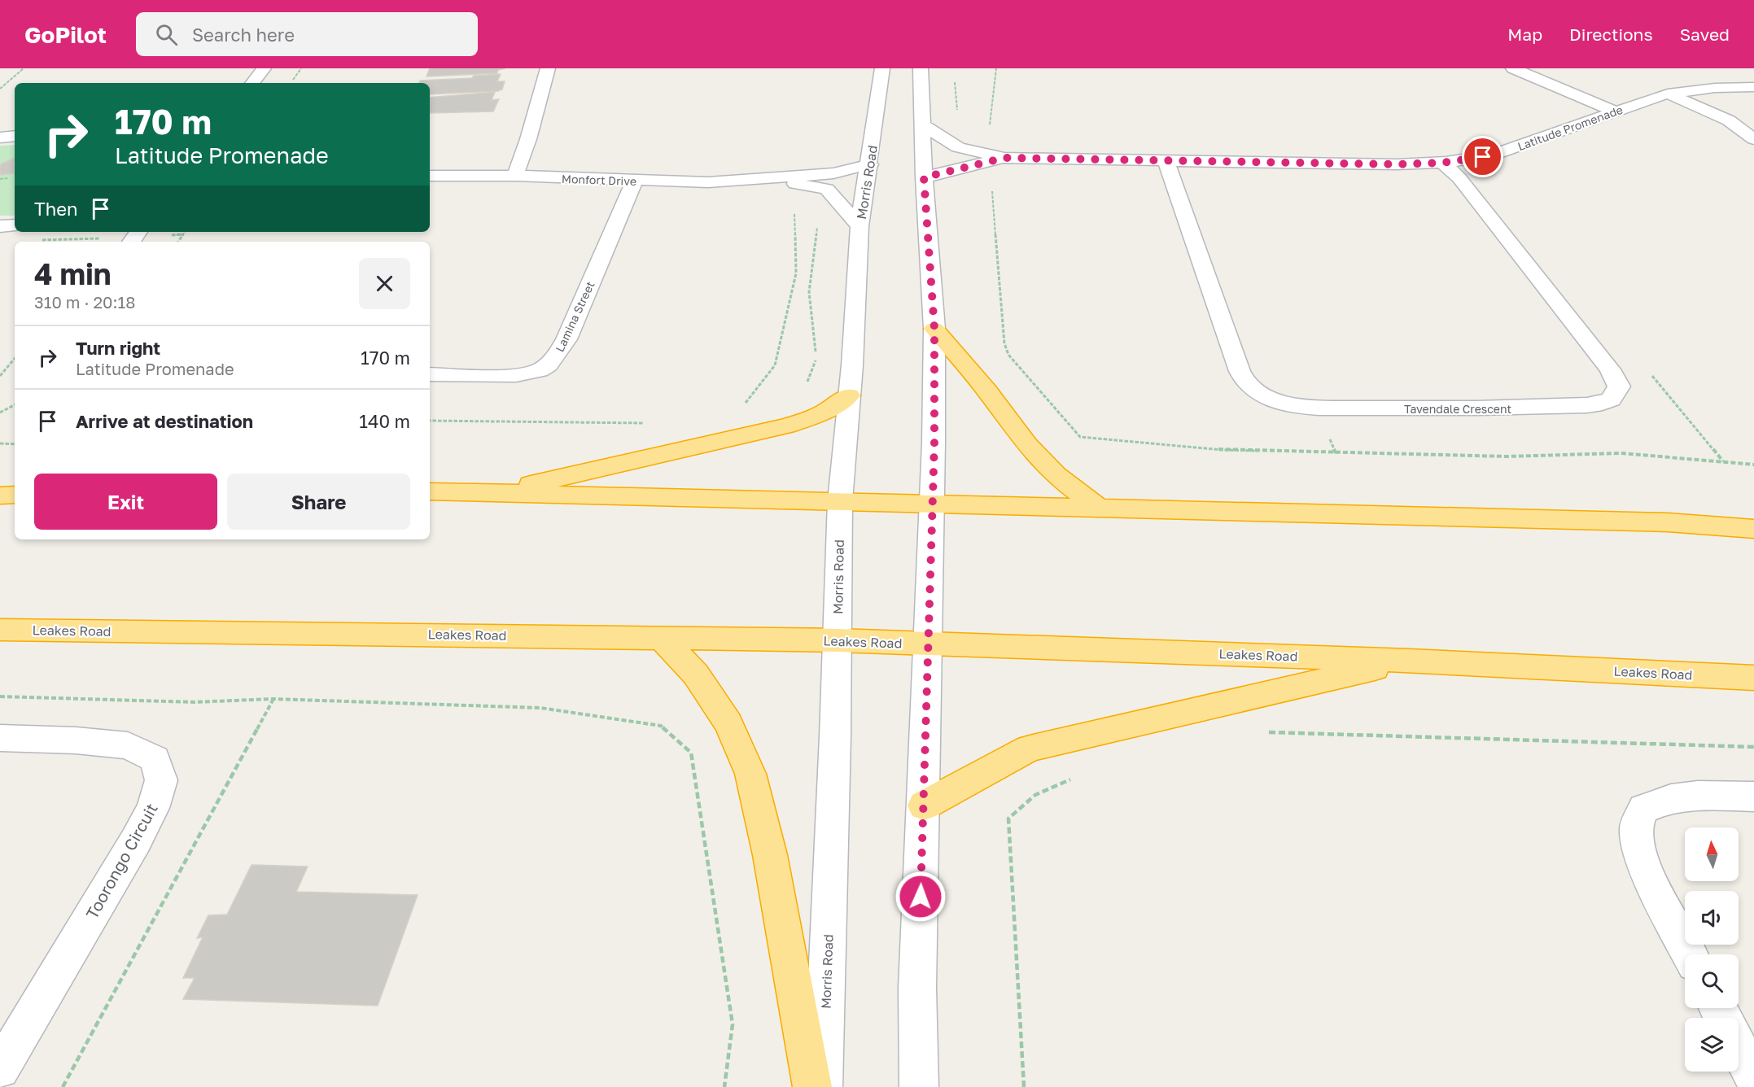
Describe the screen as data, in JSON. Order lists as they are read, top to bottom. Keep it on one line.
{"streets":{"highway":["Leakes Road"],"street":["Latitude Promenade","Monfort Drive","Morris Road","Lamina Street","Tavendale Crescent","Toorongo Circuit"]},"crossings":[["Latitude Promenade","Tavendale Crescent"],["Monfort Drive","Morris Road"],["Monfort Drive","Lamina Street"],["Morris Road","Leakes Road"]],"north":"top","page":{"header":"GoPilot","search":"Search here","nav":["Map","Directions","Saved"],"turn":["170 m","Latitude Promenade"],"then":"Then","heading":["4 min","310 m · 20:18"],"list":[{"name":"Turn right","note":"Latitude Promenade","value":"170 m"},{"name":"Arrive at destination","value":"140 m"}],"buttons":["Exit","Share"]}}
